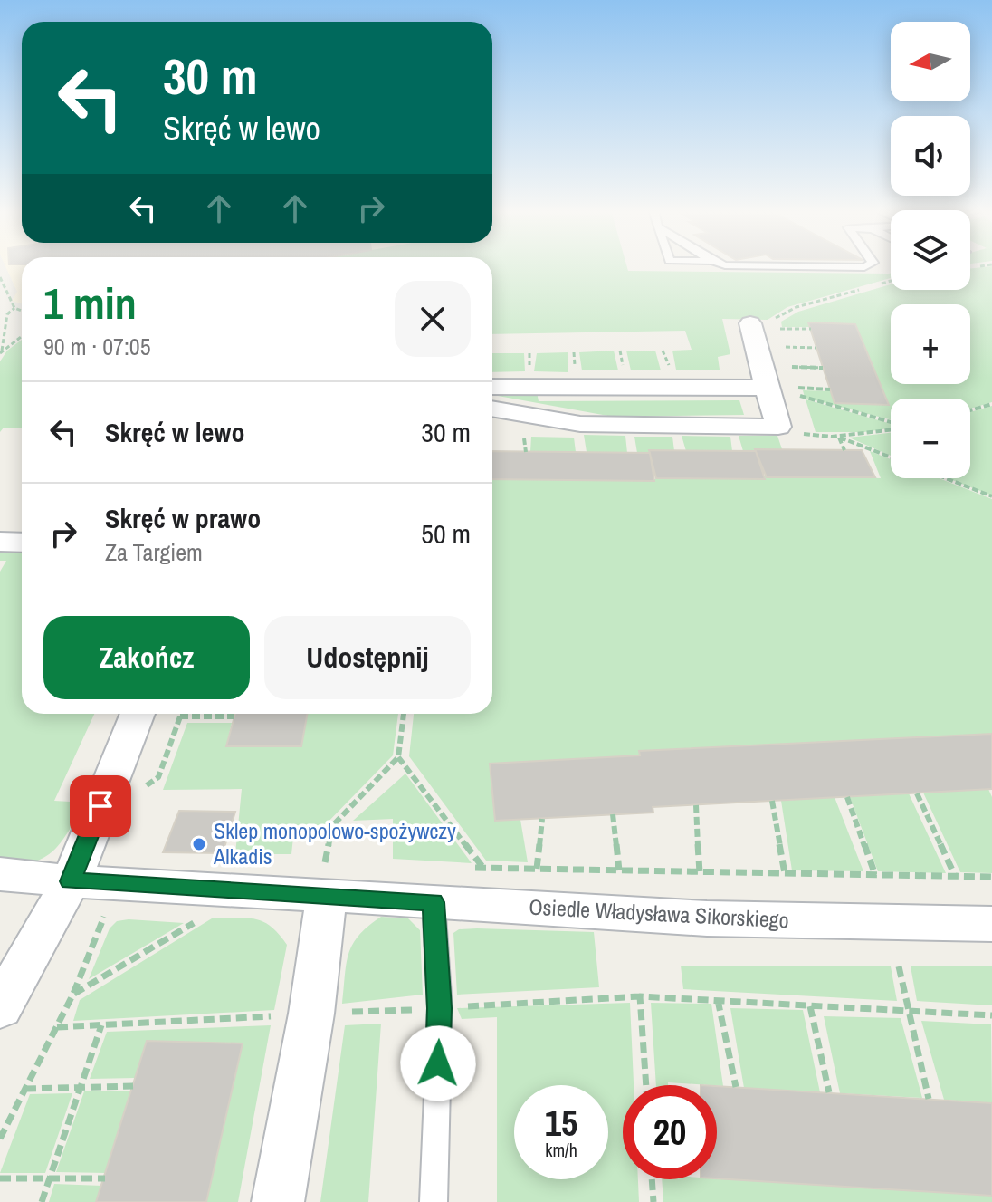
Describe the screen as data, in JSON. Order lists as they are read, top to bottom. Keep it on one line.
{"streets":{"street":["Osiedle Władysława Sikorskiego"]},"places":["Sklep monopolowo-spożywczy Alkadis"],"north":"left","page":{"map_buttons":["+","−"],"turn":["30 m","Skręć w lewo"],"heading":["1 min","90 m · 07:05"],"list":[{"name":"Skręć w lewo","value":"30 m"},{"name":"Skręć w prawo","note":"Za Targiem","value":"50 m"}],"buttons":["Zakończ","Udostępnij"],"speed":"15 km/h","limit":"20"}}
